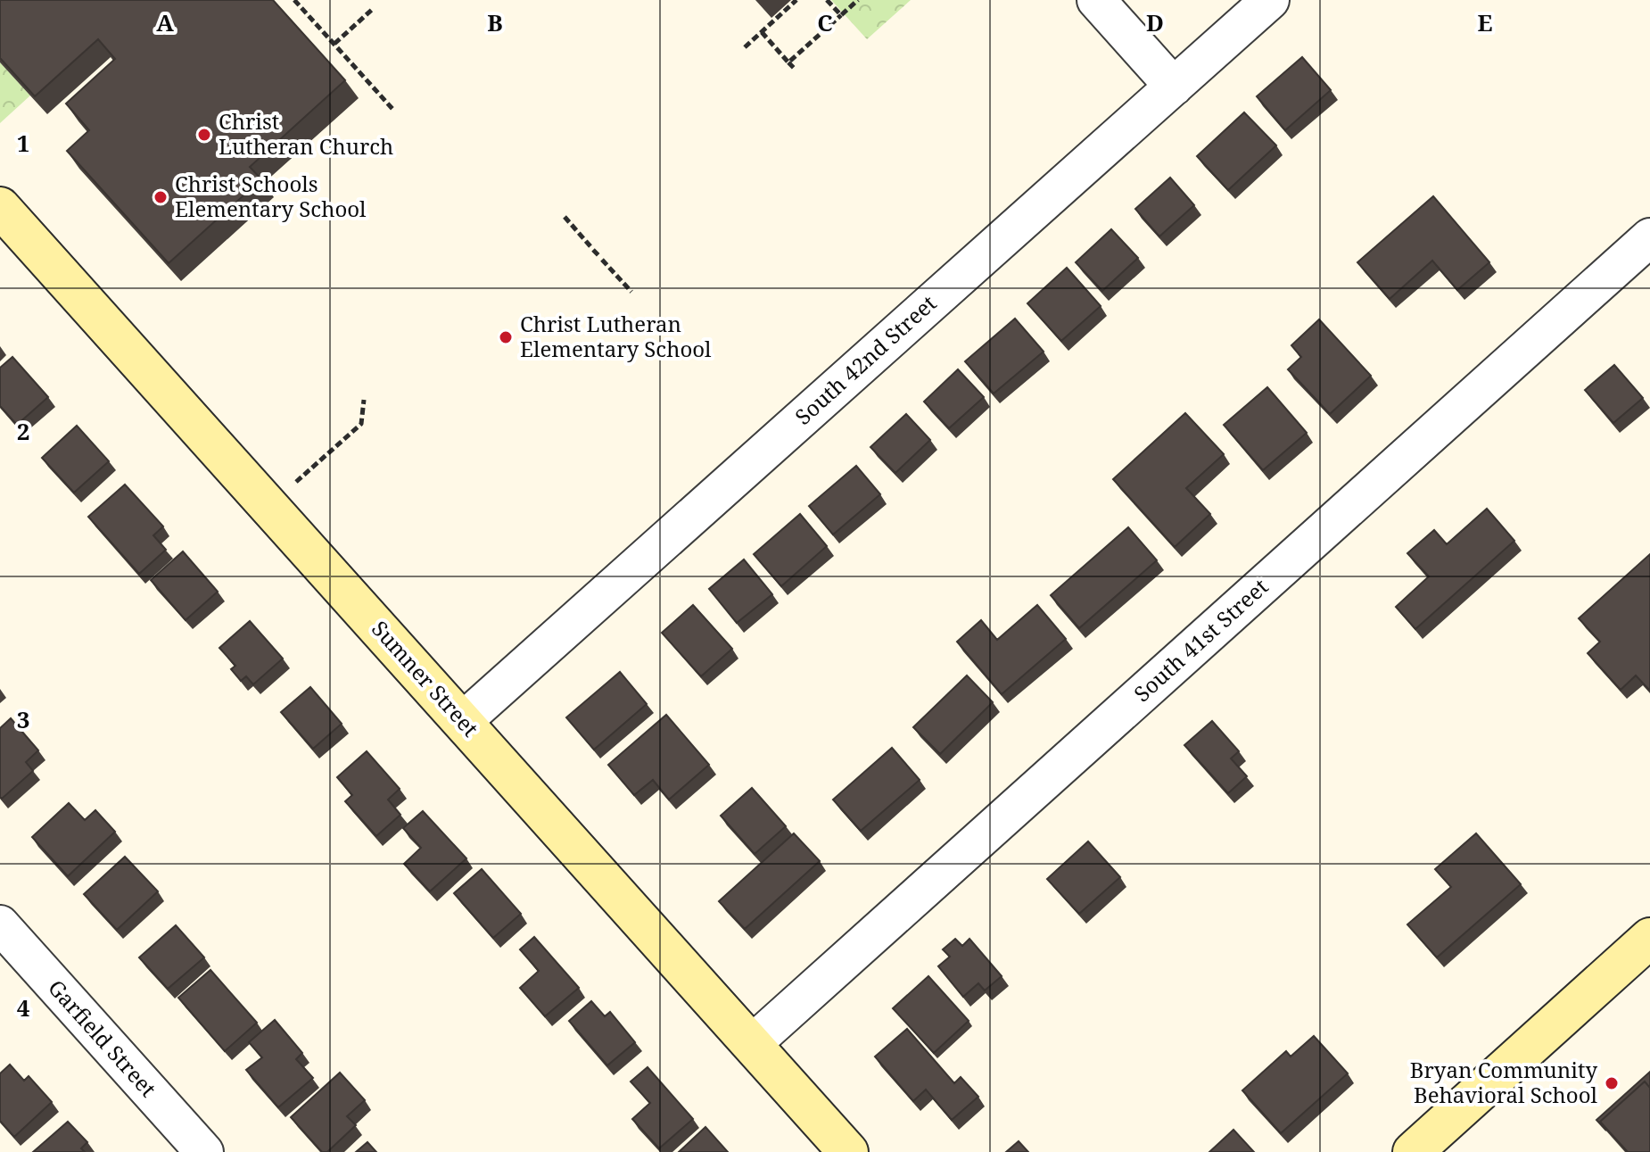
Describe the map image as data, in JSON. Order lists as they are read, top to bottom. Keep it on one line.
{"streets":{"street":["South 42nd Street","South 41st Street","Sumner Street","Garfield Street"]},"crossings":[["South 42nd Street","Sumner Street"],["South 41st Street","Sumner Street"]],"places":["Christ Lutheran Church","Christ Schools Elementary School","Christ Lutheran Elementary School","Bryan Community Behavioral School"],"grid":{"columns":["A","B","C","D","E"],"rows":["1","2","3","4"]}}
